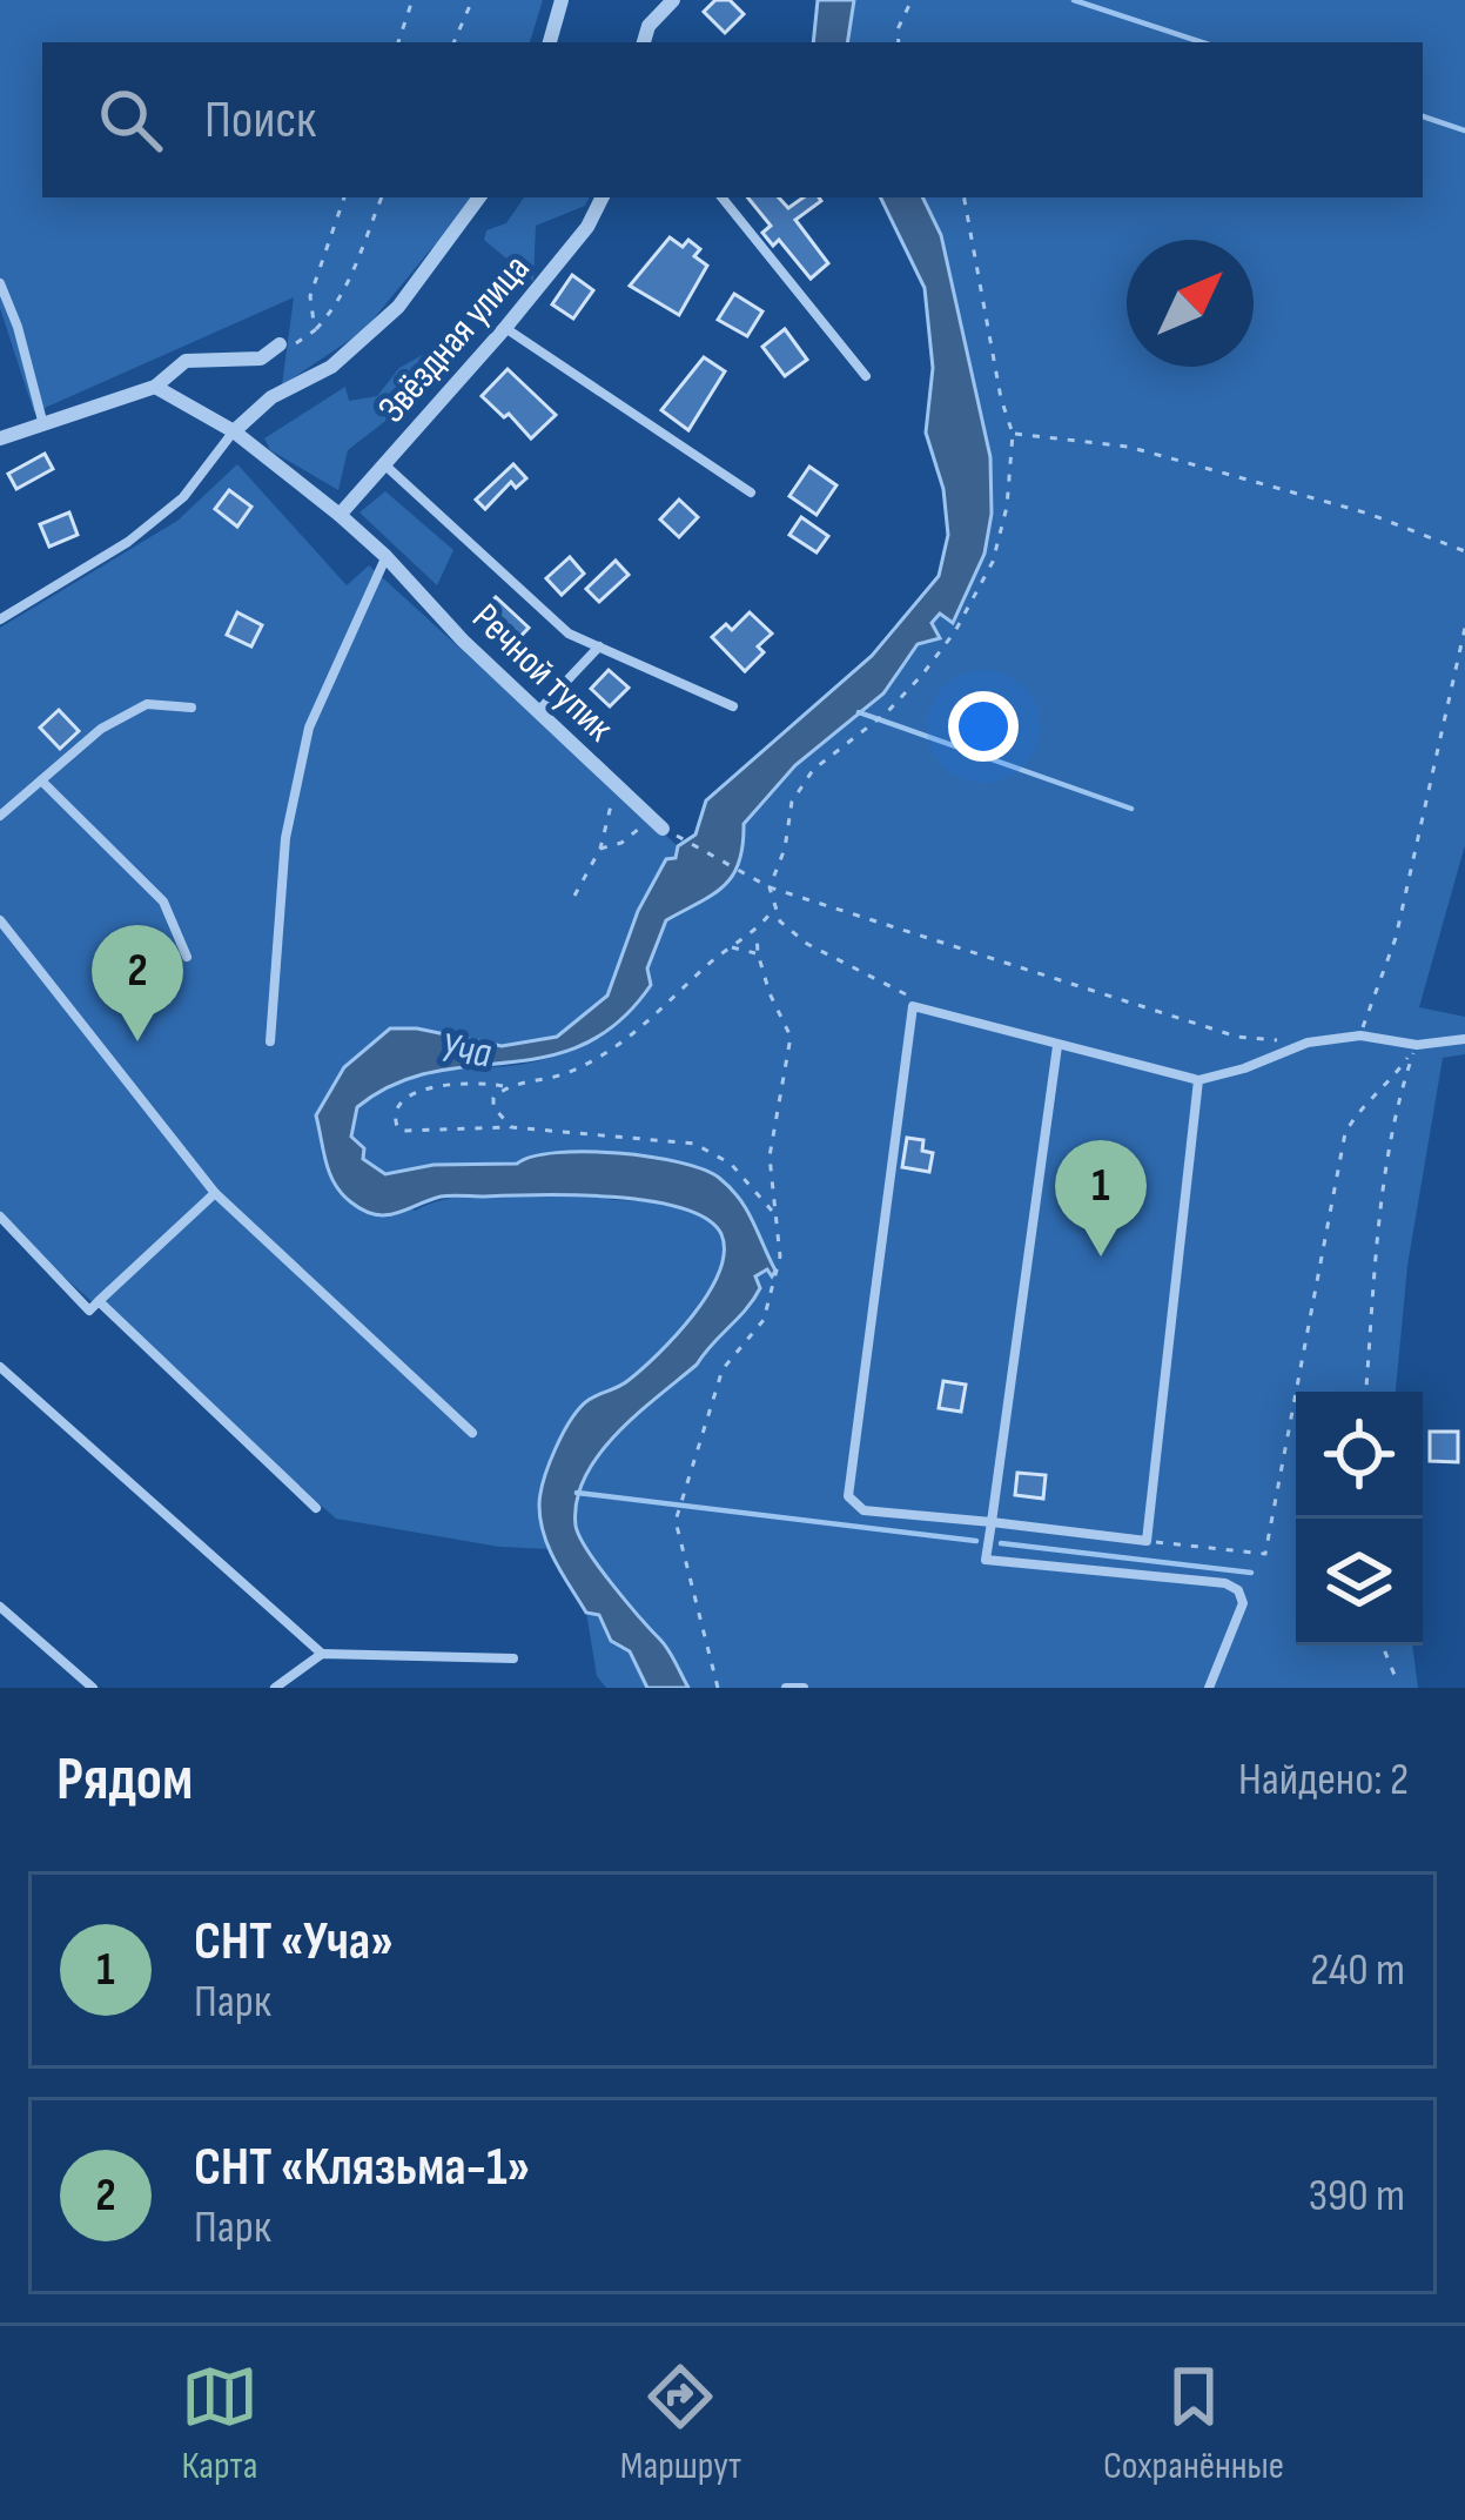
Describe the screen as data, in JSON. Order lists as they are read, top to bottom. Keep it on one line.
{"streets":{"street":["Звёздная улица","Речной тупик"]},"crossings":[["Звёздная улица","Речной тупик"]],"water":["Уча"],"north":"top right","page":{"search":"Поиск","pins":["2","1"],"heading":["Рядом","Найдено: 2"],"list":[{"mark":"1","name":"СНТ «Уча»","note":"Парк","value":"240 m"},{"mark":"2","name":"СНТ «Клязьма-1»","note":"Парк","value":"390 m"}],"nav":["Карта","Маршрут","Сохранённые"]}}
